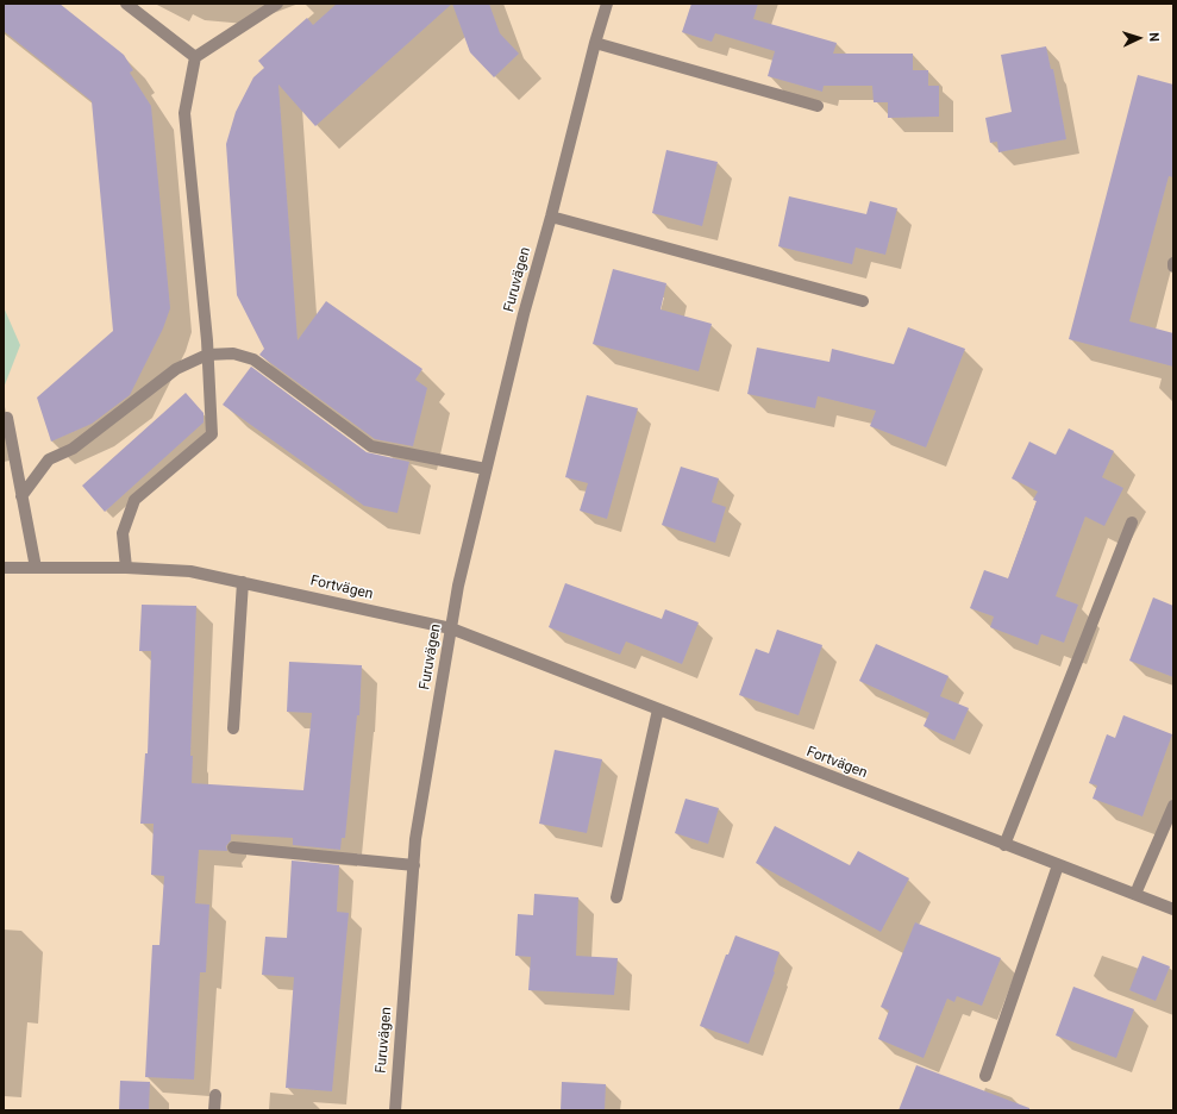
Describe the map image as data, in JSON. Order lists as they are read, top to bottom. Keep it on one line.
{"streets":{"street":["Furuvägen","Fortvägen"]},"crossings":[["Furuvägen","Fortvägen"]],"north":"right"}
